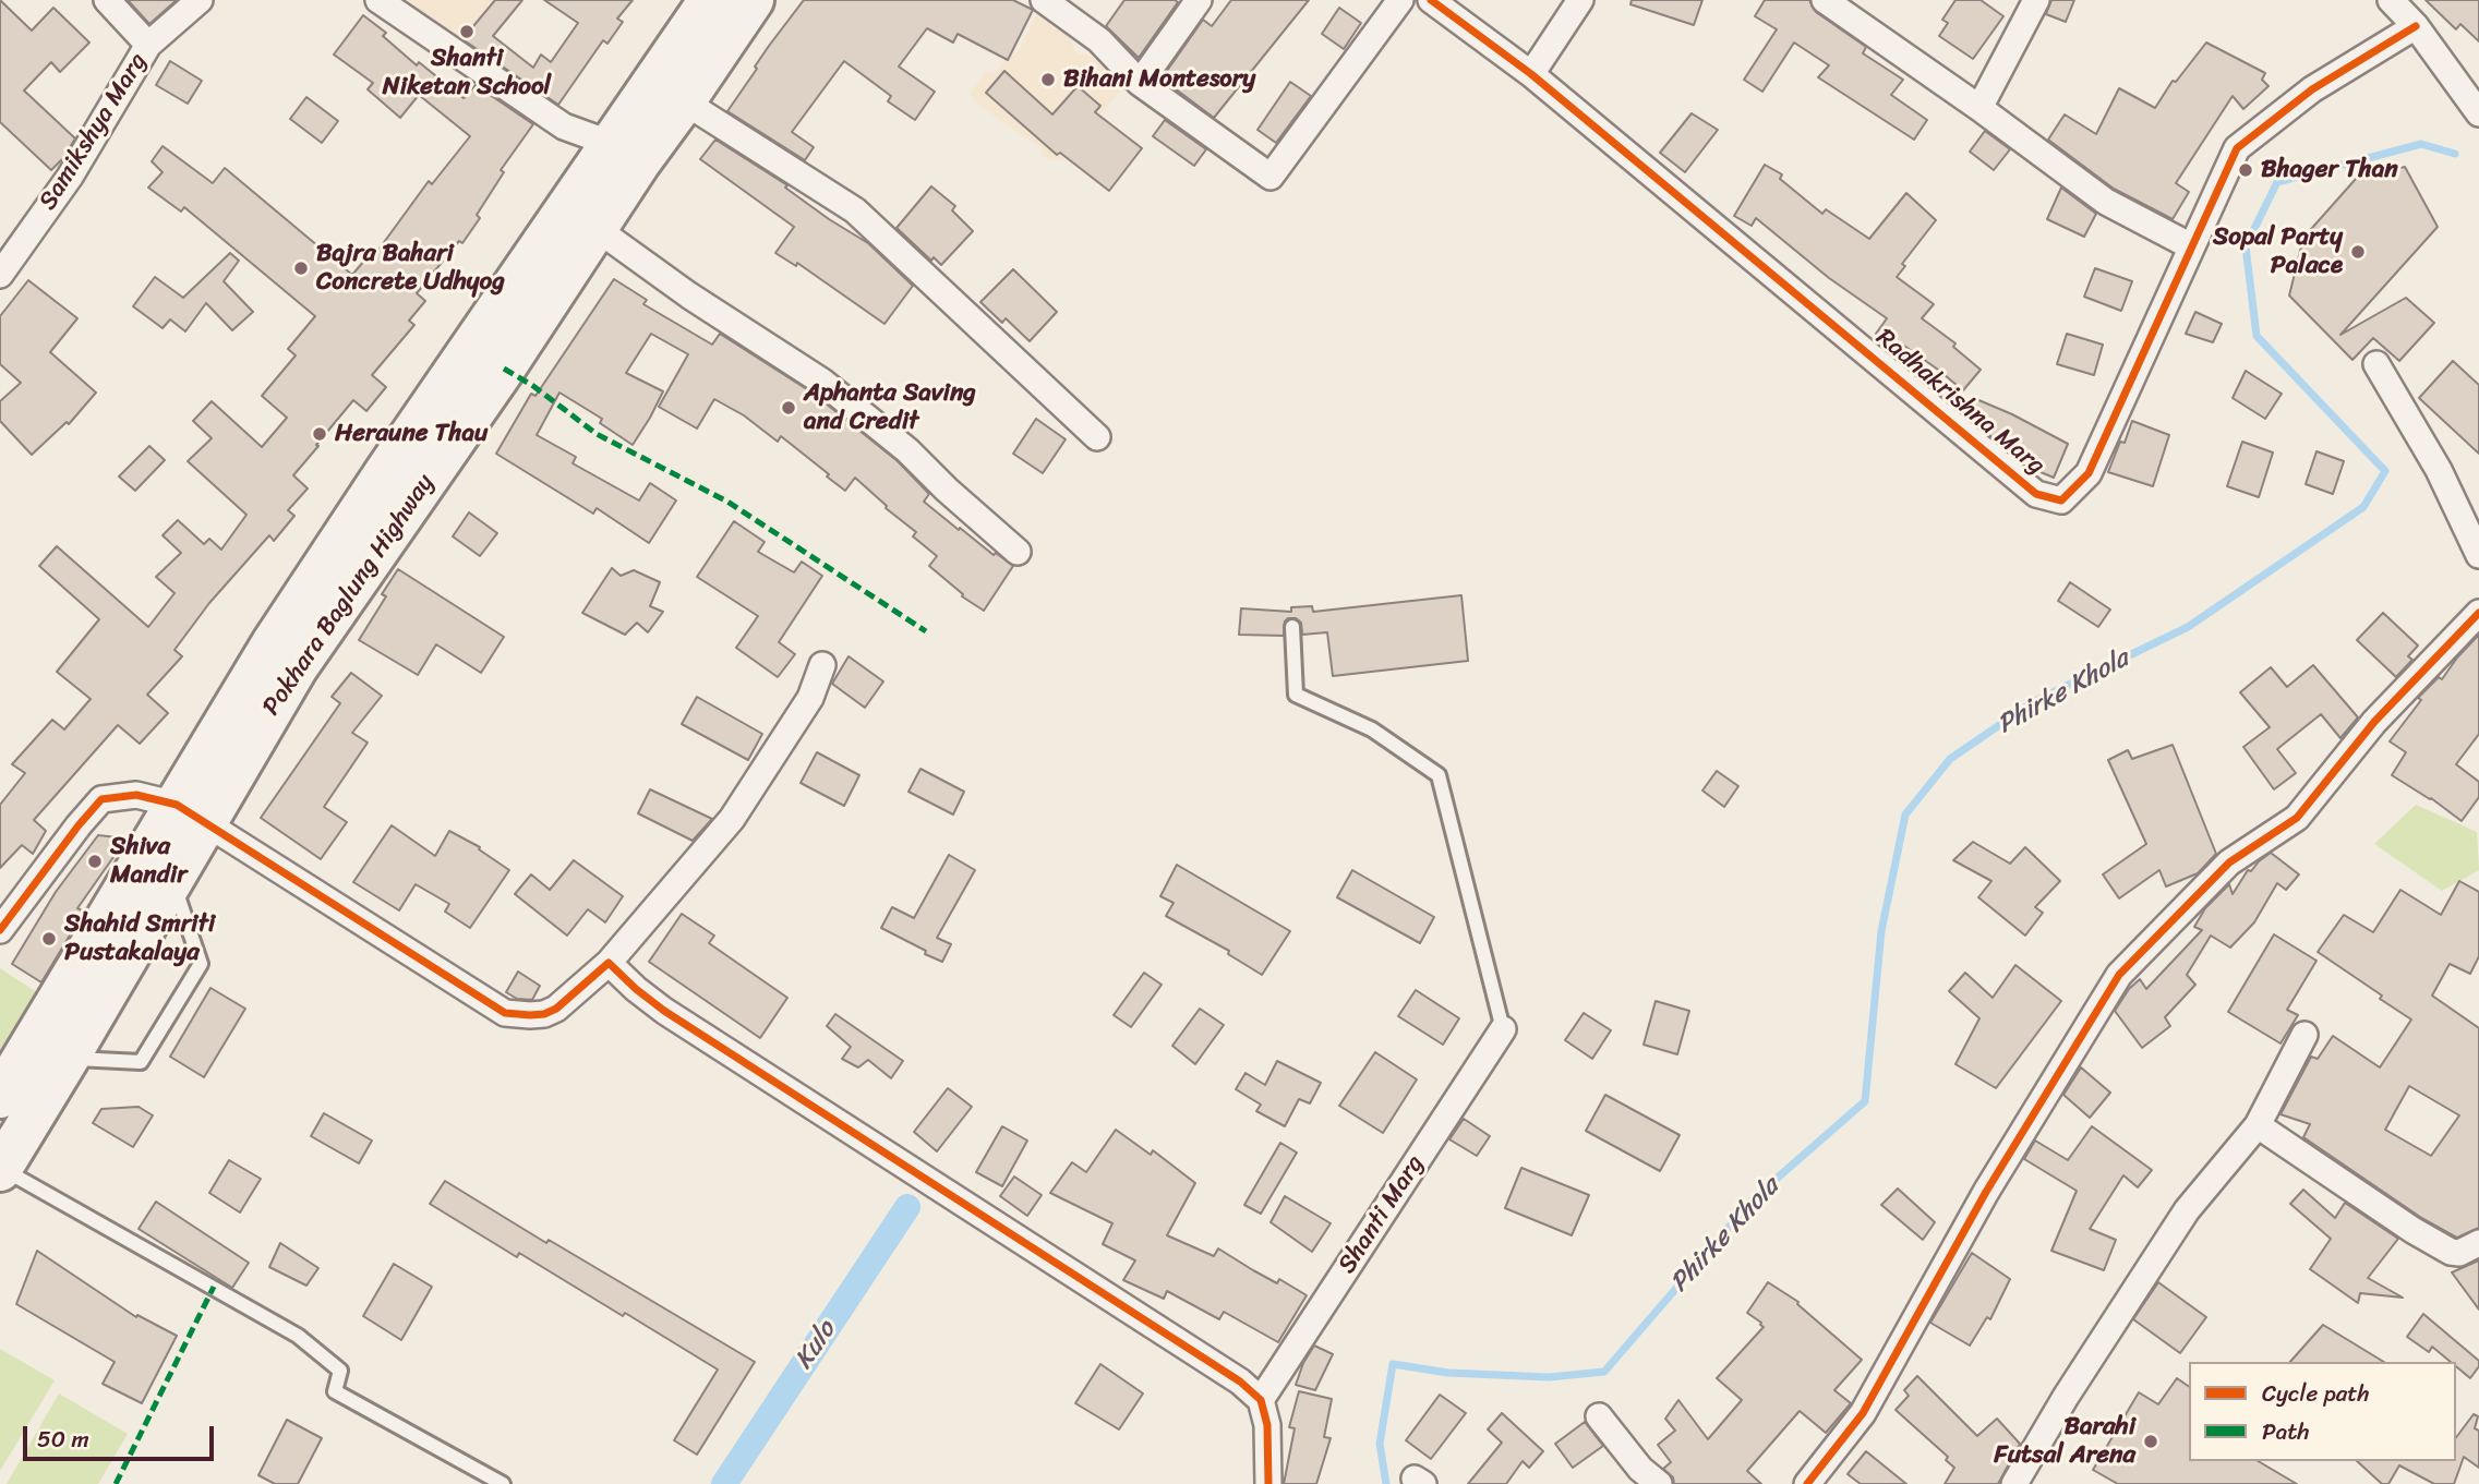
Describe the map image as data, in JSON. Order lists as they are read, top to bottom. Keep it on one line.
{"streets":{"highway":["Pokhara Baglung Highway"],"street":["Samikshya Marg","Radhakrishna Marg","Shanti Marg"]},"water":["Phirke Khola","Kulo"],"places":["Shanti Niketan School","Bihani Montesory","Bhager Than","Sopal Party Palace","Bajra Bahari Concrete Udhyog","Aphanta Saving and Credit","Heraune Thau","Shiva Mandir","Shahid Smriti Pustakalaya","Barahi Futsal Arena"],"legend":["Cycle path","Path"],"scale_bar":"50 m"}
